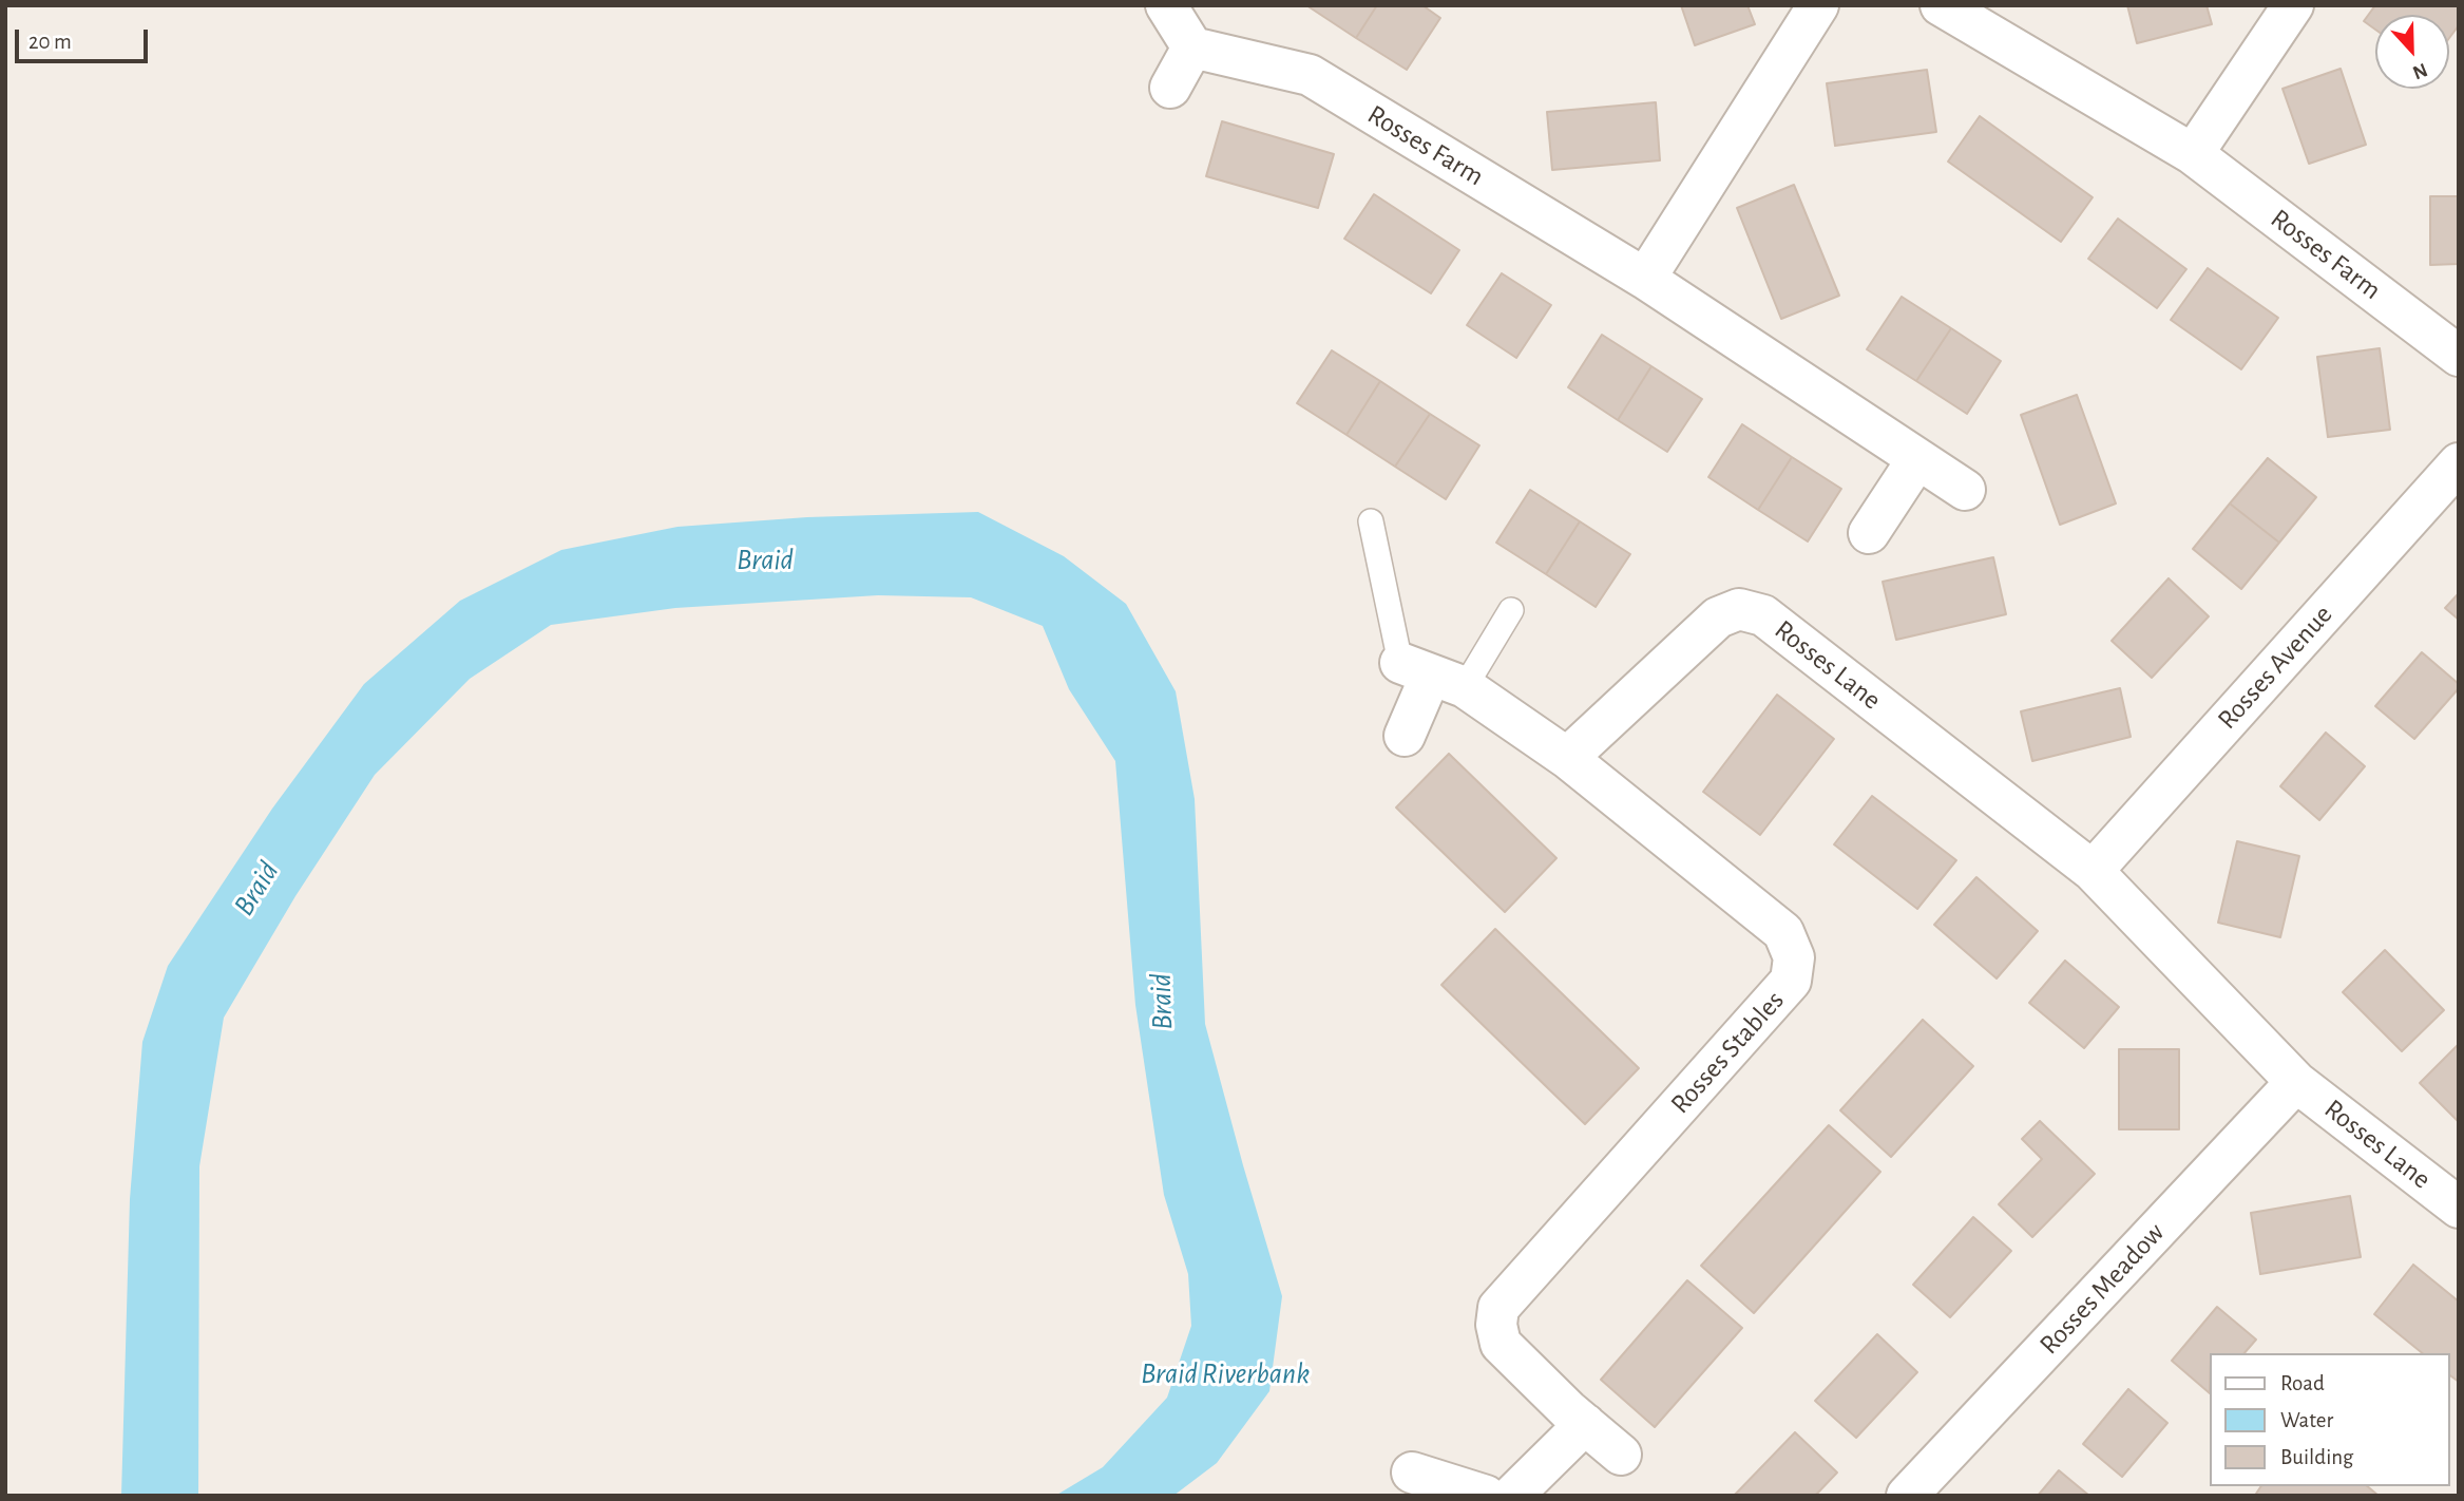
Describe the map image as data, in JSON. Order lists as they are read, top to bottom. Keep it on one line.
{"streets":{"street":["Rosses Farm","Rosses Lane","Rosses Avenue","Rosses Stables","Rosses Meadow"]},"crossings":[["Rosses Lane","Rosses Avenue"],["Rosses Lane","Rosses Stables"],["Rosses Lane","Rosses Meadow"]],"water":["Braid","Braid Riverbank"],"legend":["Road","Water","Building"],"scale_bar":"20 m","north":"bottom"}
